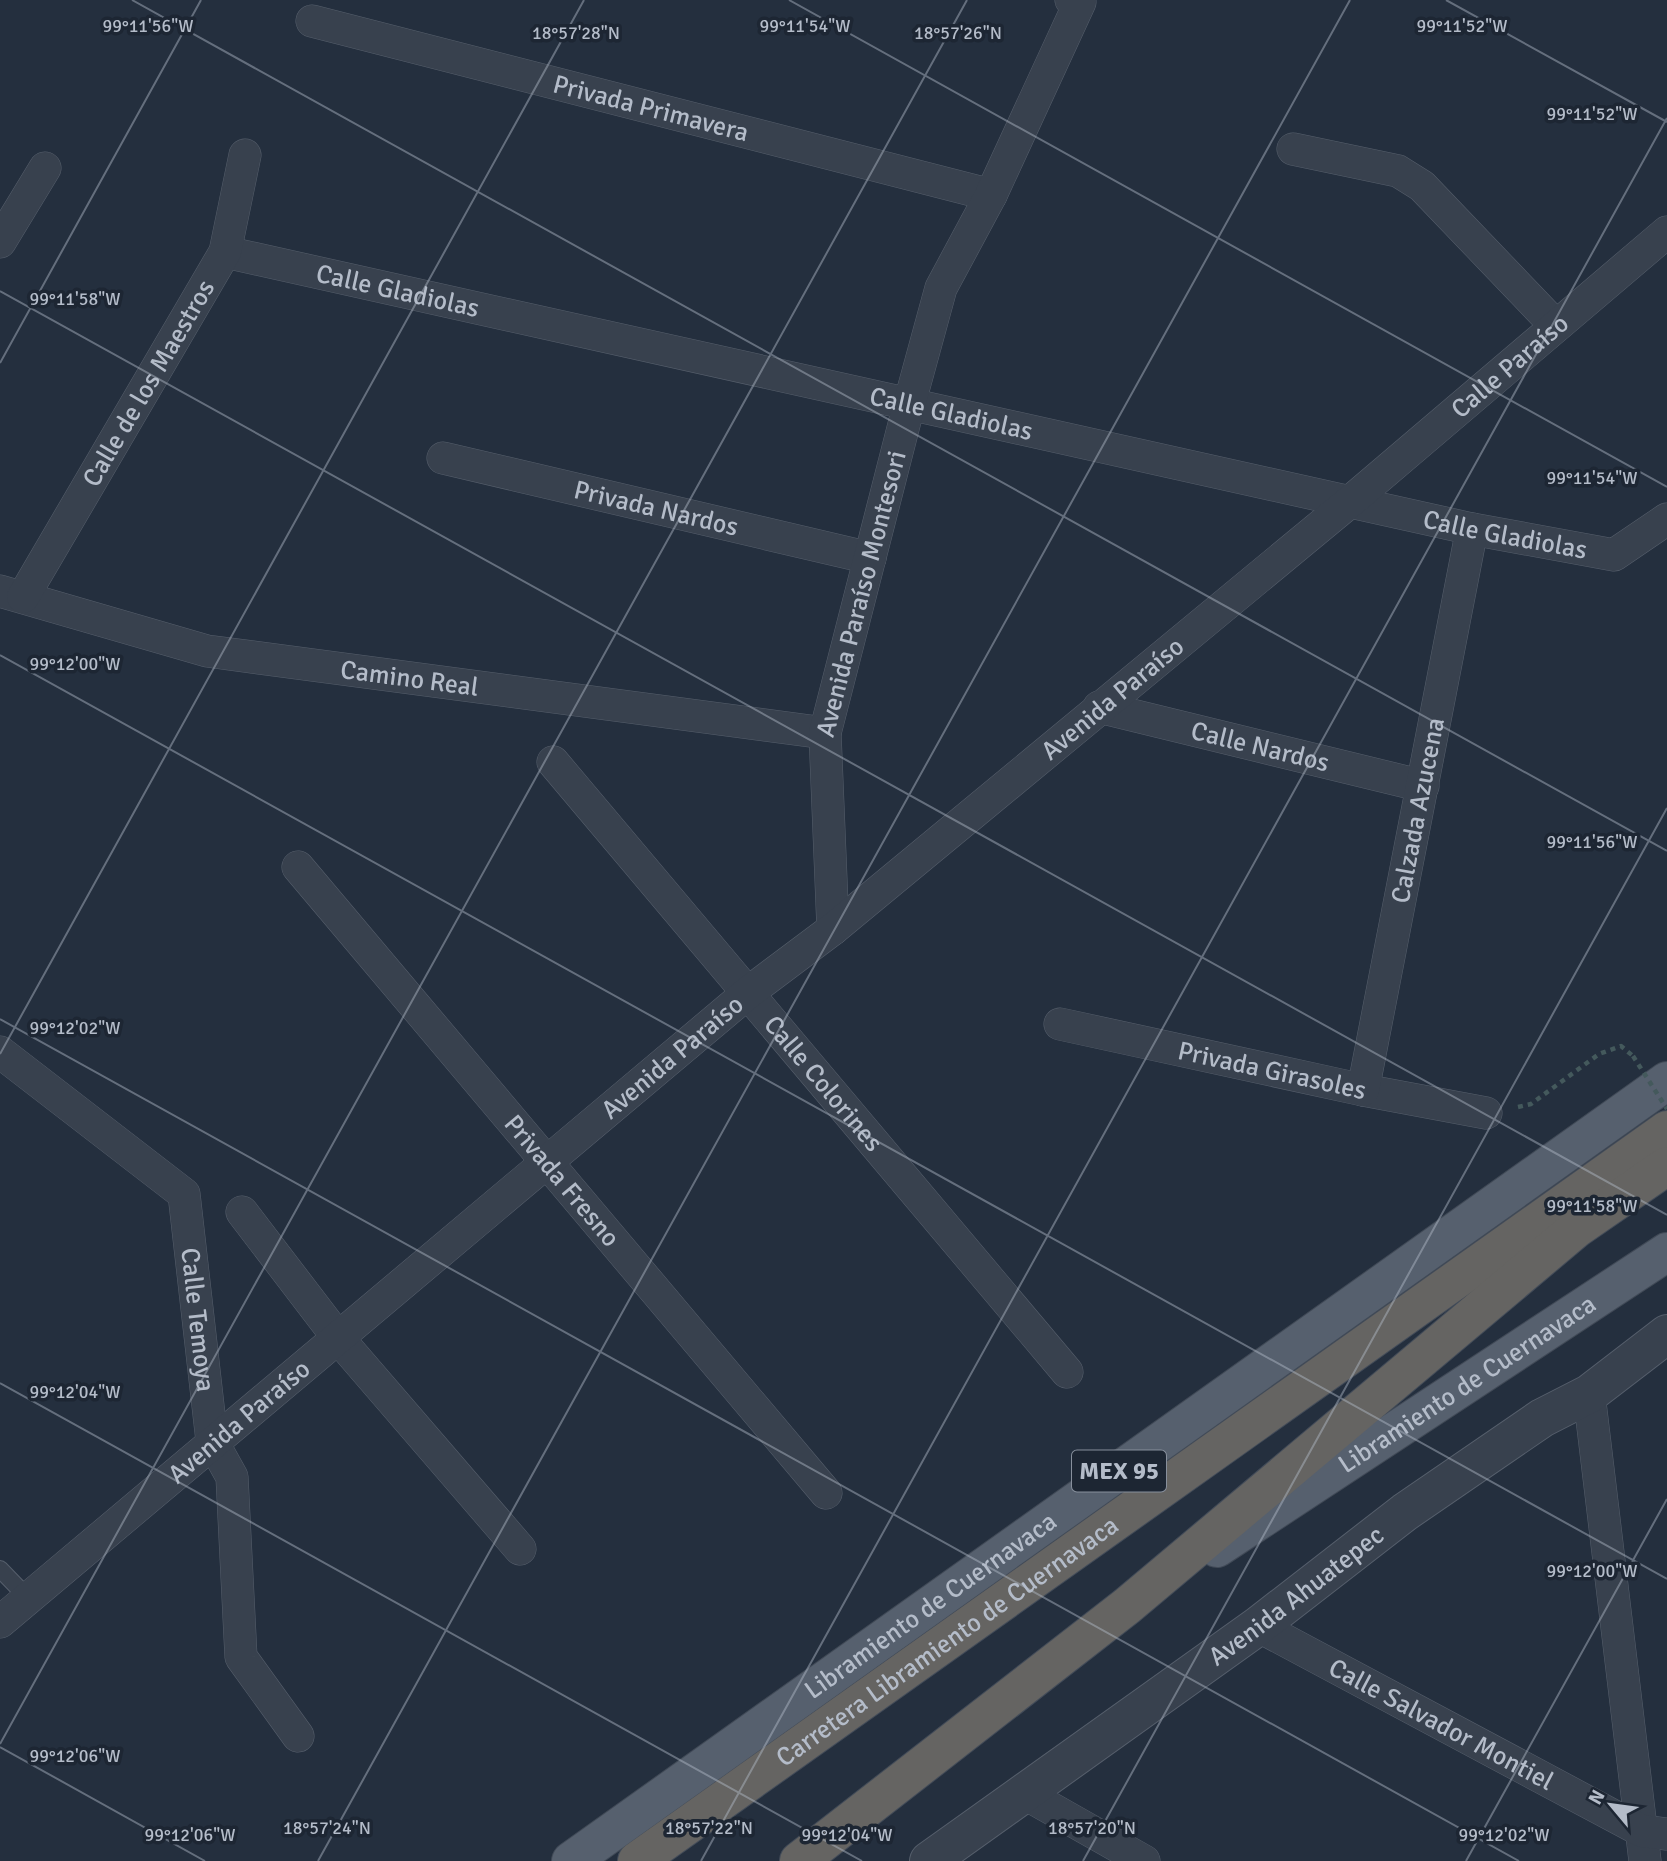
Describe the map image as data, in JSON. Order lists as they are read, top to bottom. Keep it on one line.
{"streets":{"highway":["MEX 95","Carretera Libramiento de Cuernavaca"],"main road":["Libramiento de Cuernavaca"],"street":["Privada Primavera","Calle Gladiolas","Calle Paraíso","Calle de los Maestros","Privada Nardos","Avenida Paraíso Montesori","Camino Real","Avenida Paraíso","Calle Nardos","Calzada Azucena","Privada Girasoles","Calle Colorines","Privada Fresno","Calle Temoya","Avenida Ahuatepec","Calle Salvador Montiel"]},"crossings":[["Privada Primavera","Avenida Paraíso Montesori"],["Calle Gladiolas","Calle Paraíso"],["Calle Gladiolas","Calle de los Maestros"],["Calle Gladiolas","Avenida Paraíso Montesori"],["Calle Gladiolas","Avenida Paraíso"],["Calle Gladiolas","Calzada Azucena"],["Calle Paraíso","Avenida Paraíso"],["Calle de los Maestros","Camino Real"],["Privada Nardos","Avenida Paraíso Montesori"],["Avenida Paraíso Montesori","Camino Real"],["Avenida Paraíso Montesori","Avenida Paraíso"],["Avenida Paraíso","Calle Nardos"],["Avenida Paraíso","Calle Colorines"],["Avenida Paraíso","Privada Fresno"],["Avenida Paraíso","Calle Temoya"],["Calle Nardos","Calzada Azucena"],["Calzada Azucena","Privada Girasoles"],["Avenida Ahuatepec","Calle Salvador Montiel"]],"north":"top left","coordinates":["99°11'56\"W","99°11'54\"W","99°11'52\"W","18°57'28\"N","18°57'26\"N","99°11'58\"W","99°12'00\"W","99°12'02\"W","99°12'04\"W","99°12'06\"W","18°57'24\"N","18°57'22\"N","18°57'20\"N"]}
